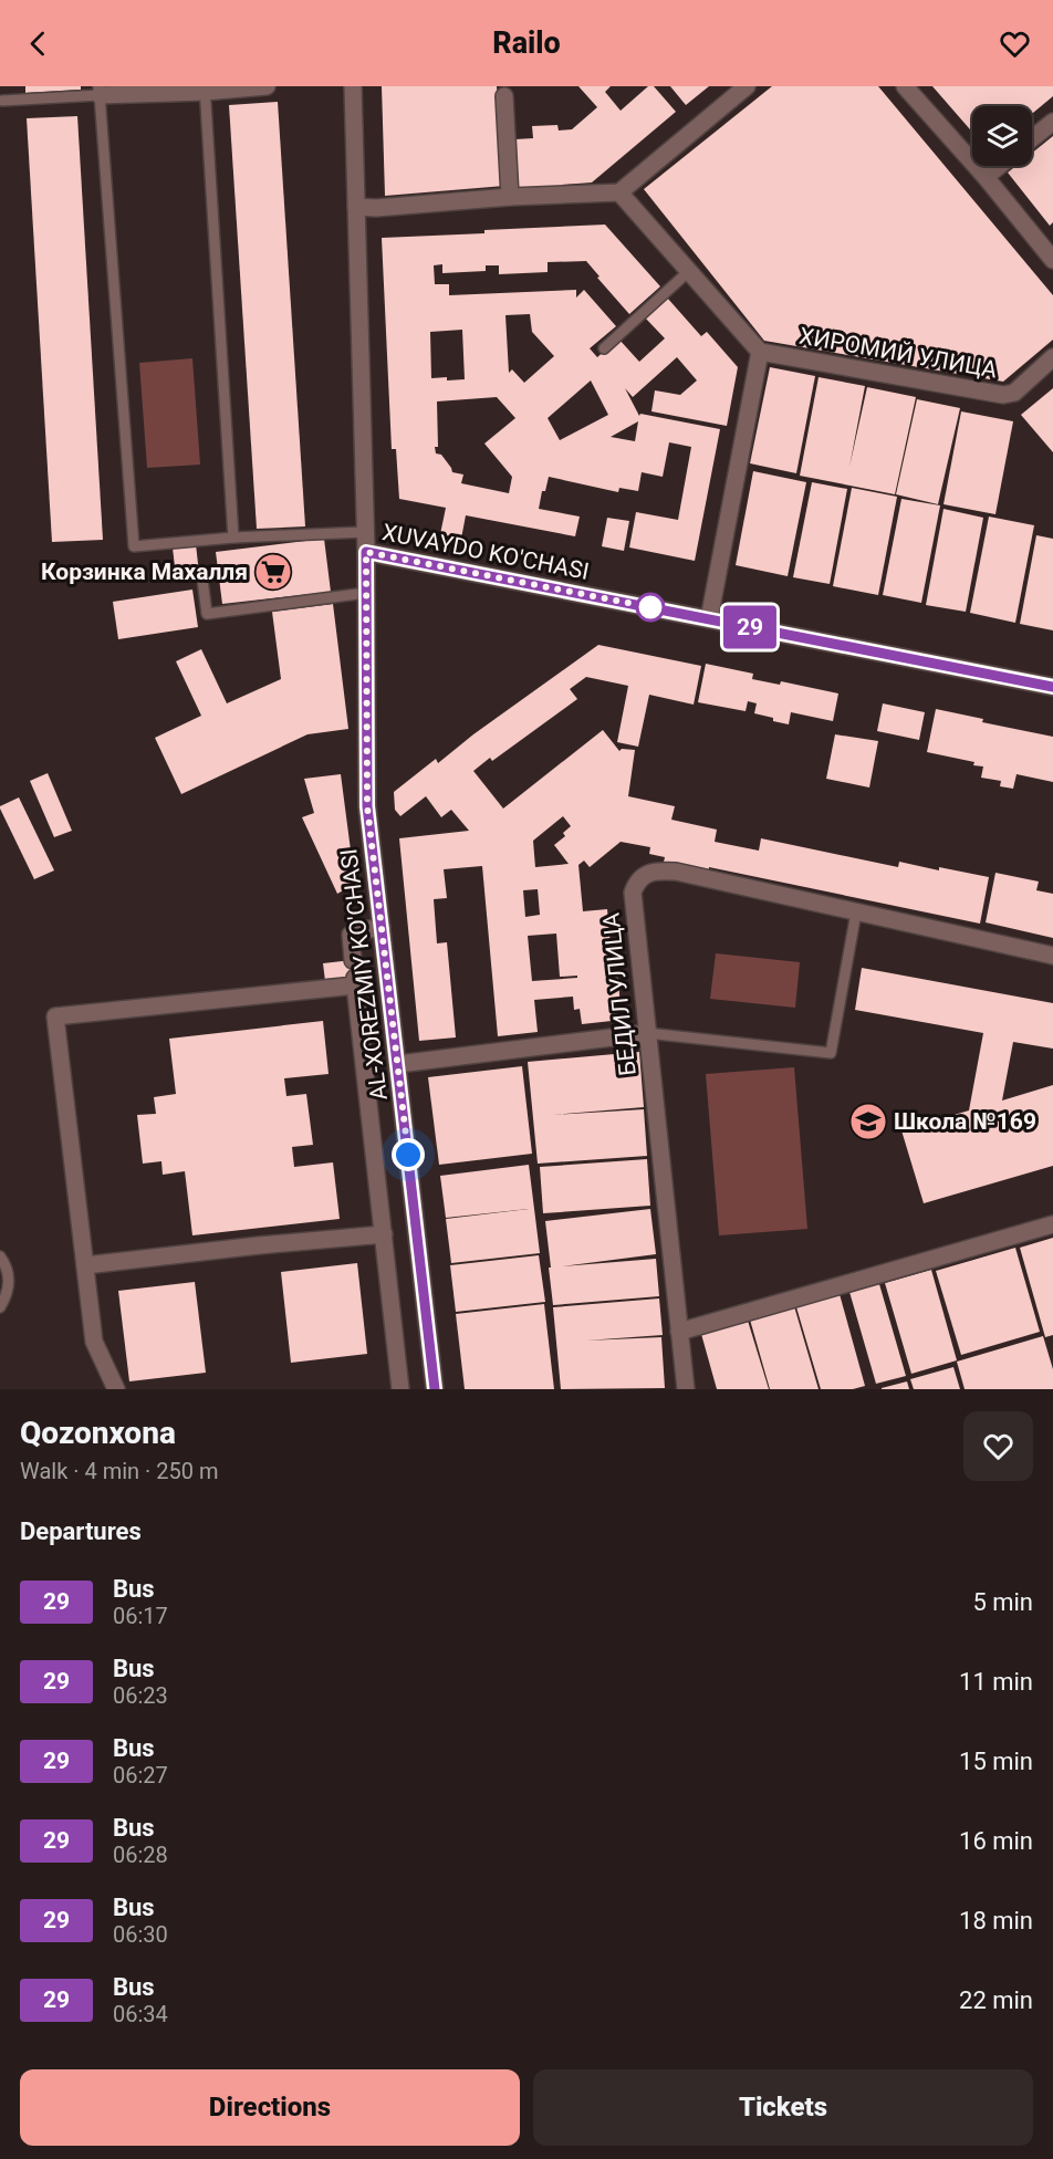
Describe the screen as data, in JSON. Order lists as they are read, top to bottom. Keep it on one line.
{"streets":{"street":["ХИРОМИЙ УЛИЦА","XUVAYDO KO'CHASI","AL-XOREZMIY KO'CHASI","БЕДИЛ УЛИЦА"]},"crossings":[["XUVAYDO KO'CHASI","AL-XOREZMIY KO'CHASI"]],"places":{"supermarket":["Корзинка Махалля"],"school or university":["Школа №169"]},"lines":["bus line 29"],"page":{"header":"Railo","on_map":"29","heading":[["Qozonxona","Walk · 4 min · 250 m"],"Departures"],"list":[{"mark":"29","name":"Bus","note":"06:17","value":"5 min"},{"mark":"29","name":"Bus","note":"06:23","value":"11 min"},{"mark":"29","name":"Bus","note":"06:27","value":"15 min"},{"mark":"29","name":"Bus","note":"06:28","value":"16 min"},{"mark":"29","name":"Bus","note":"06:30","value":"18 min"},{"mark":"29","name":"Bus","note":"06:34","value":"22 min"}],"buttons":["Directions","Tickets"]}}
